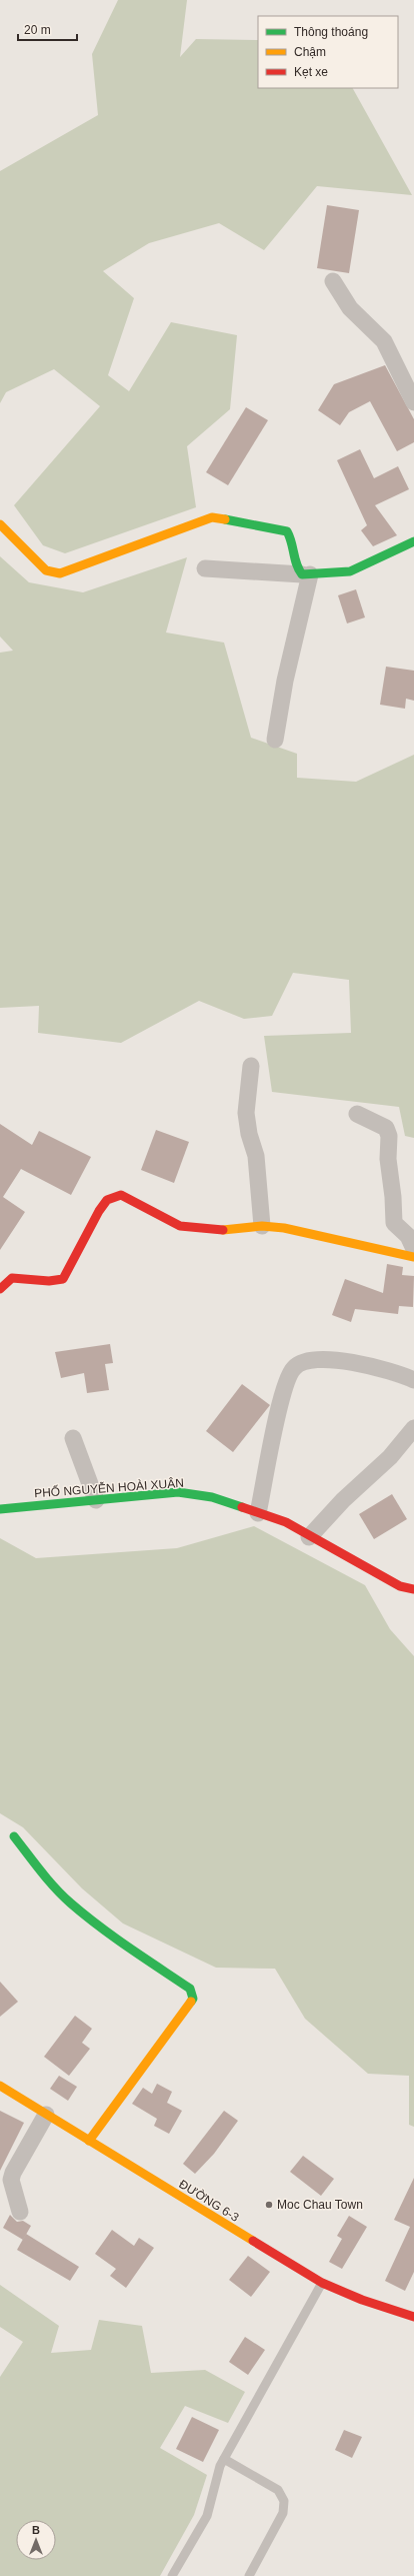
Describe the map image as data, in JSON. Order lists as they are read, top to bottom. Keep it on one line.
{"streets":{"street":["PHỐ NGUYỄN HOÀI XUÂN","ĐƯỜNG 6-3"]},"places":["Moc Chau Town"],"legend":["Thông thoáng","Chậm","Kẹt xe"],"scale_bar":"20 m","north":"top"}
